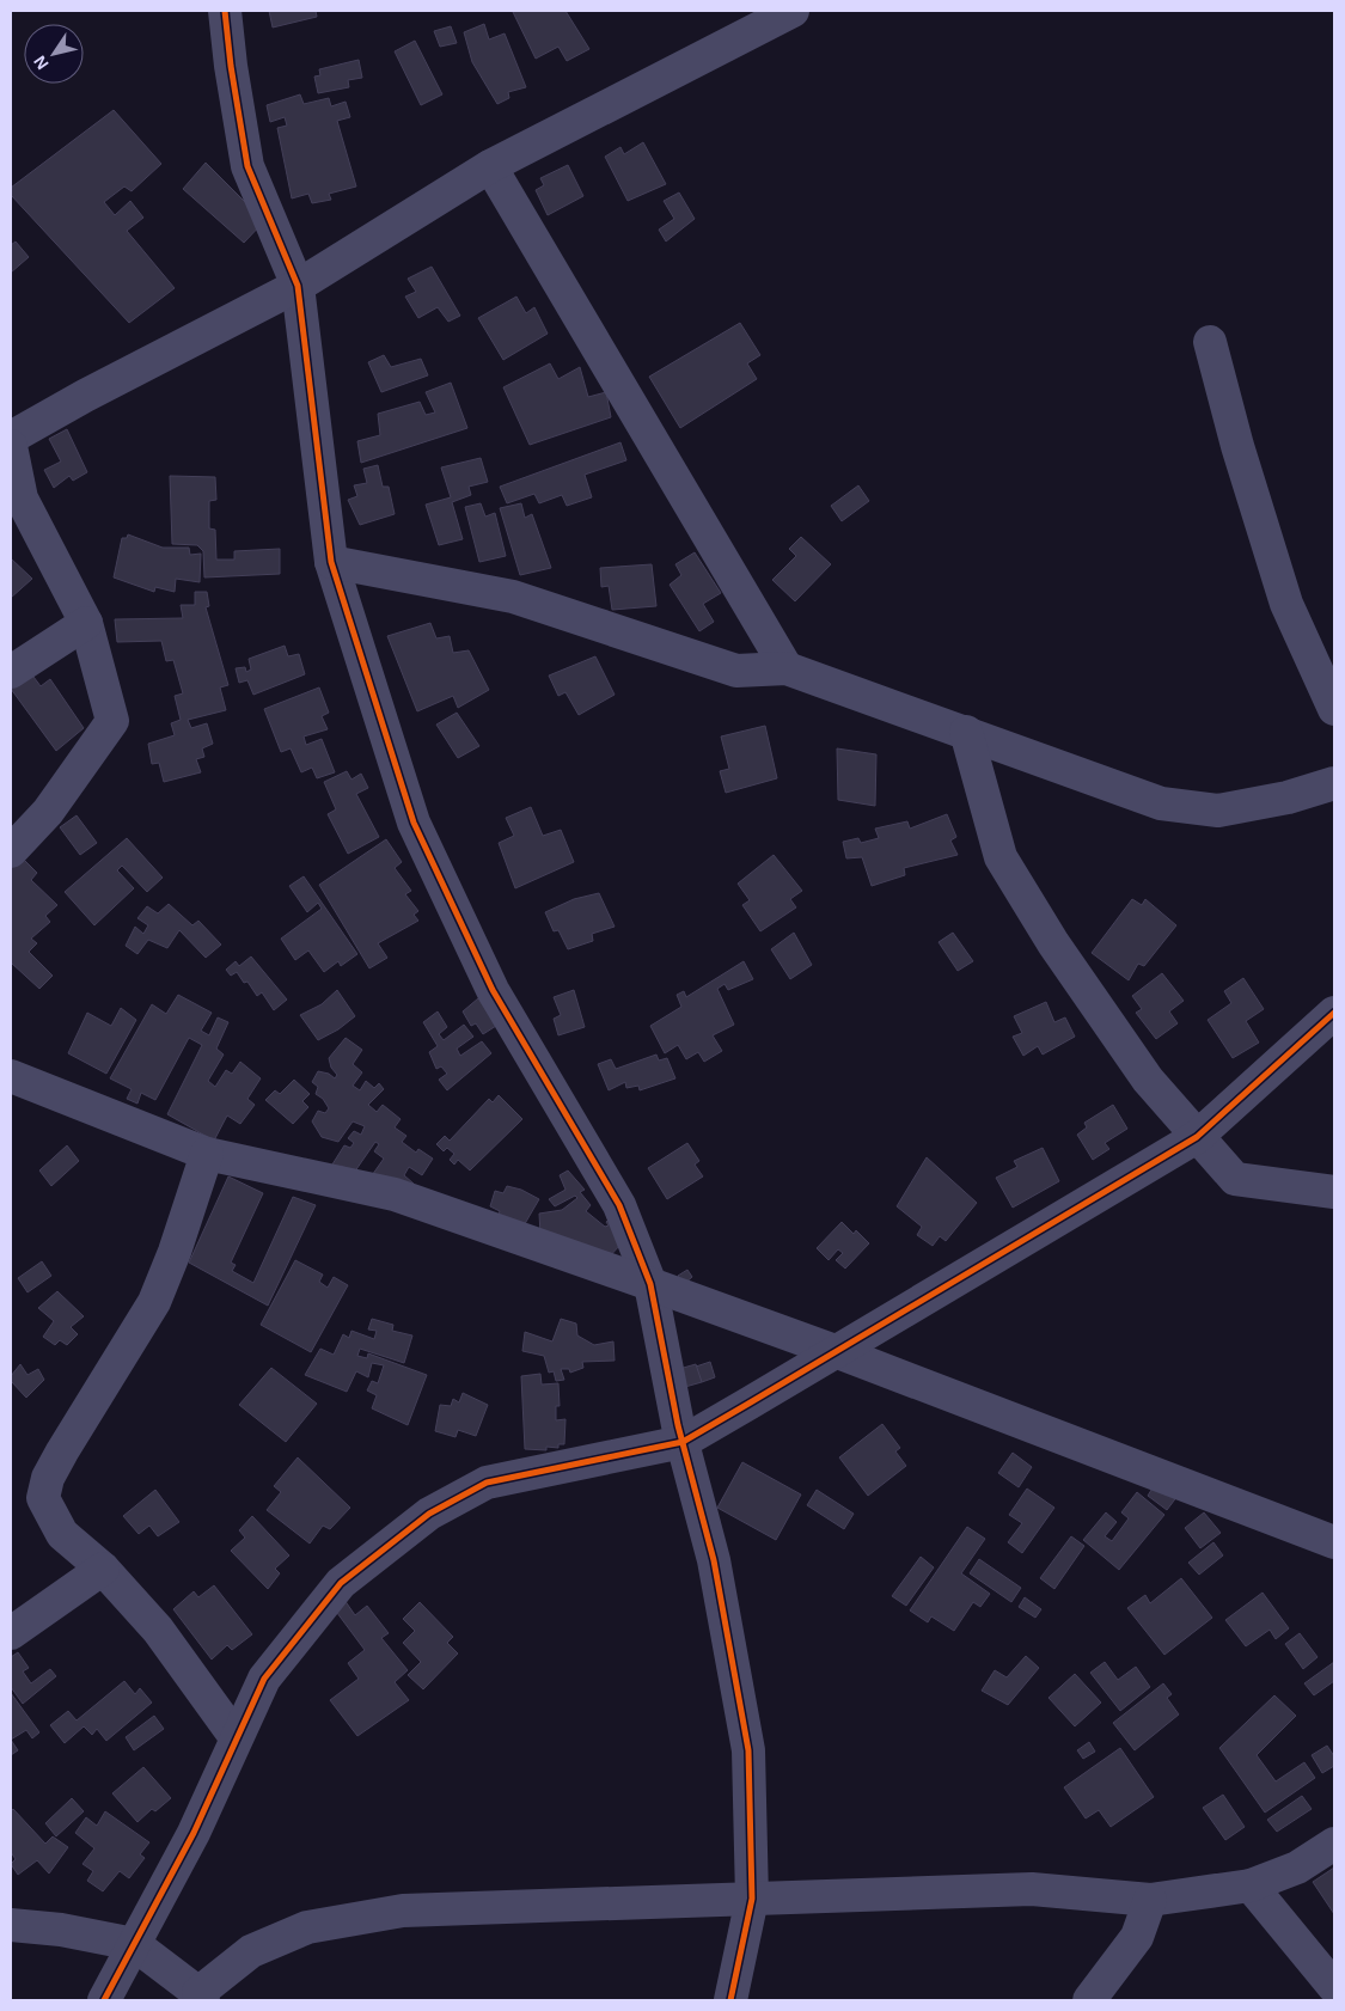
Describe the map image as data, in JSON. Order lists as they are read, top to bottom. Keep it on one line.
{"north":"bottom left"}
